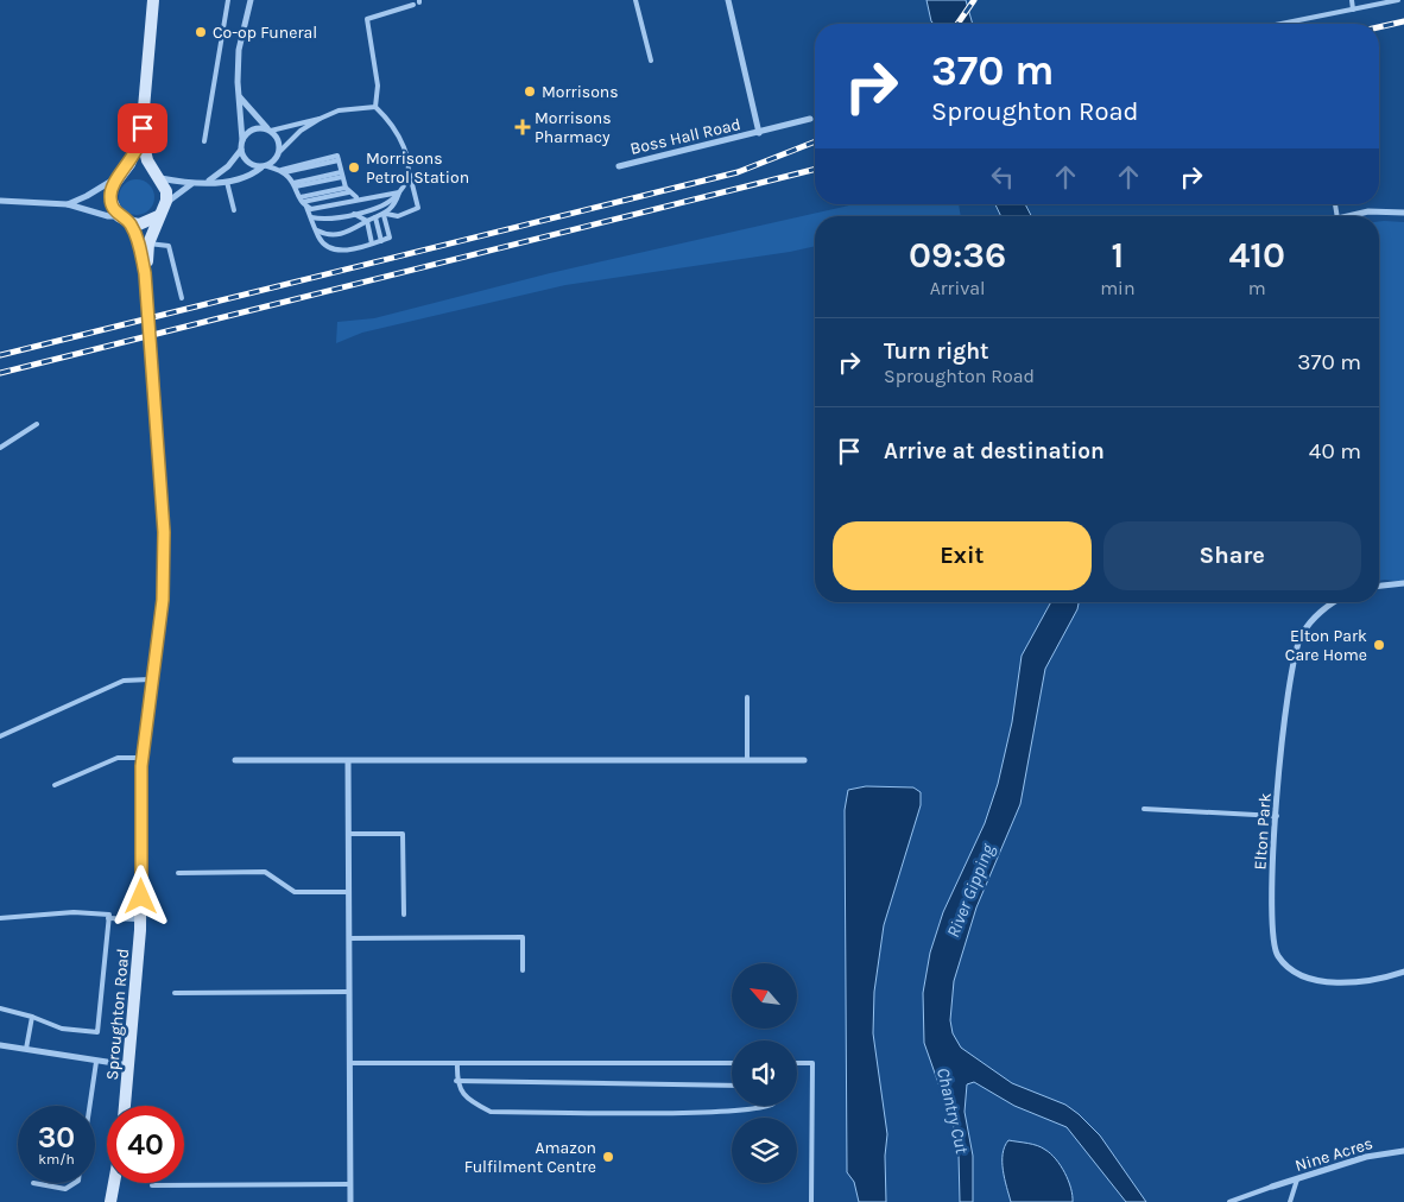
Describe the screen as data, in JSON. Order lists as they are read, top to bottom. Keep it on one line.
{"streets":{"street":["Boss Hall Road","Elton Park","Sproughton Road","Nine Acres"]},"water":["River Gipping","Chantry Cut"],"places":{"other":["Co-op Funeral","Morrisons","Morrisons Petrol Station","Elton Park Care Home","Amazon Fulfilment Centre"],"health":["Morrisons Pharmacy"]},"north":"top left","page":{"turn":["370 m","Sproughton Road"],"eta":["09:36","Arrival","1","min","410","m"],"list":[{"name":"Turn right","note":"Sproughton Road","value":"370 m"},{"name":"Arrive at destination","value":"40 m"}],"buttons":["Exit","Share"],"speed":"30 km/h","limit":"40"}}
